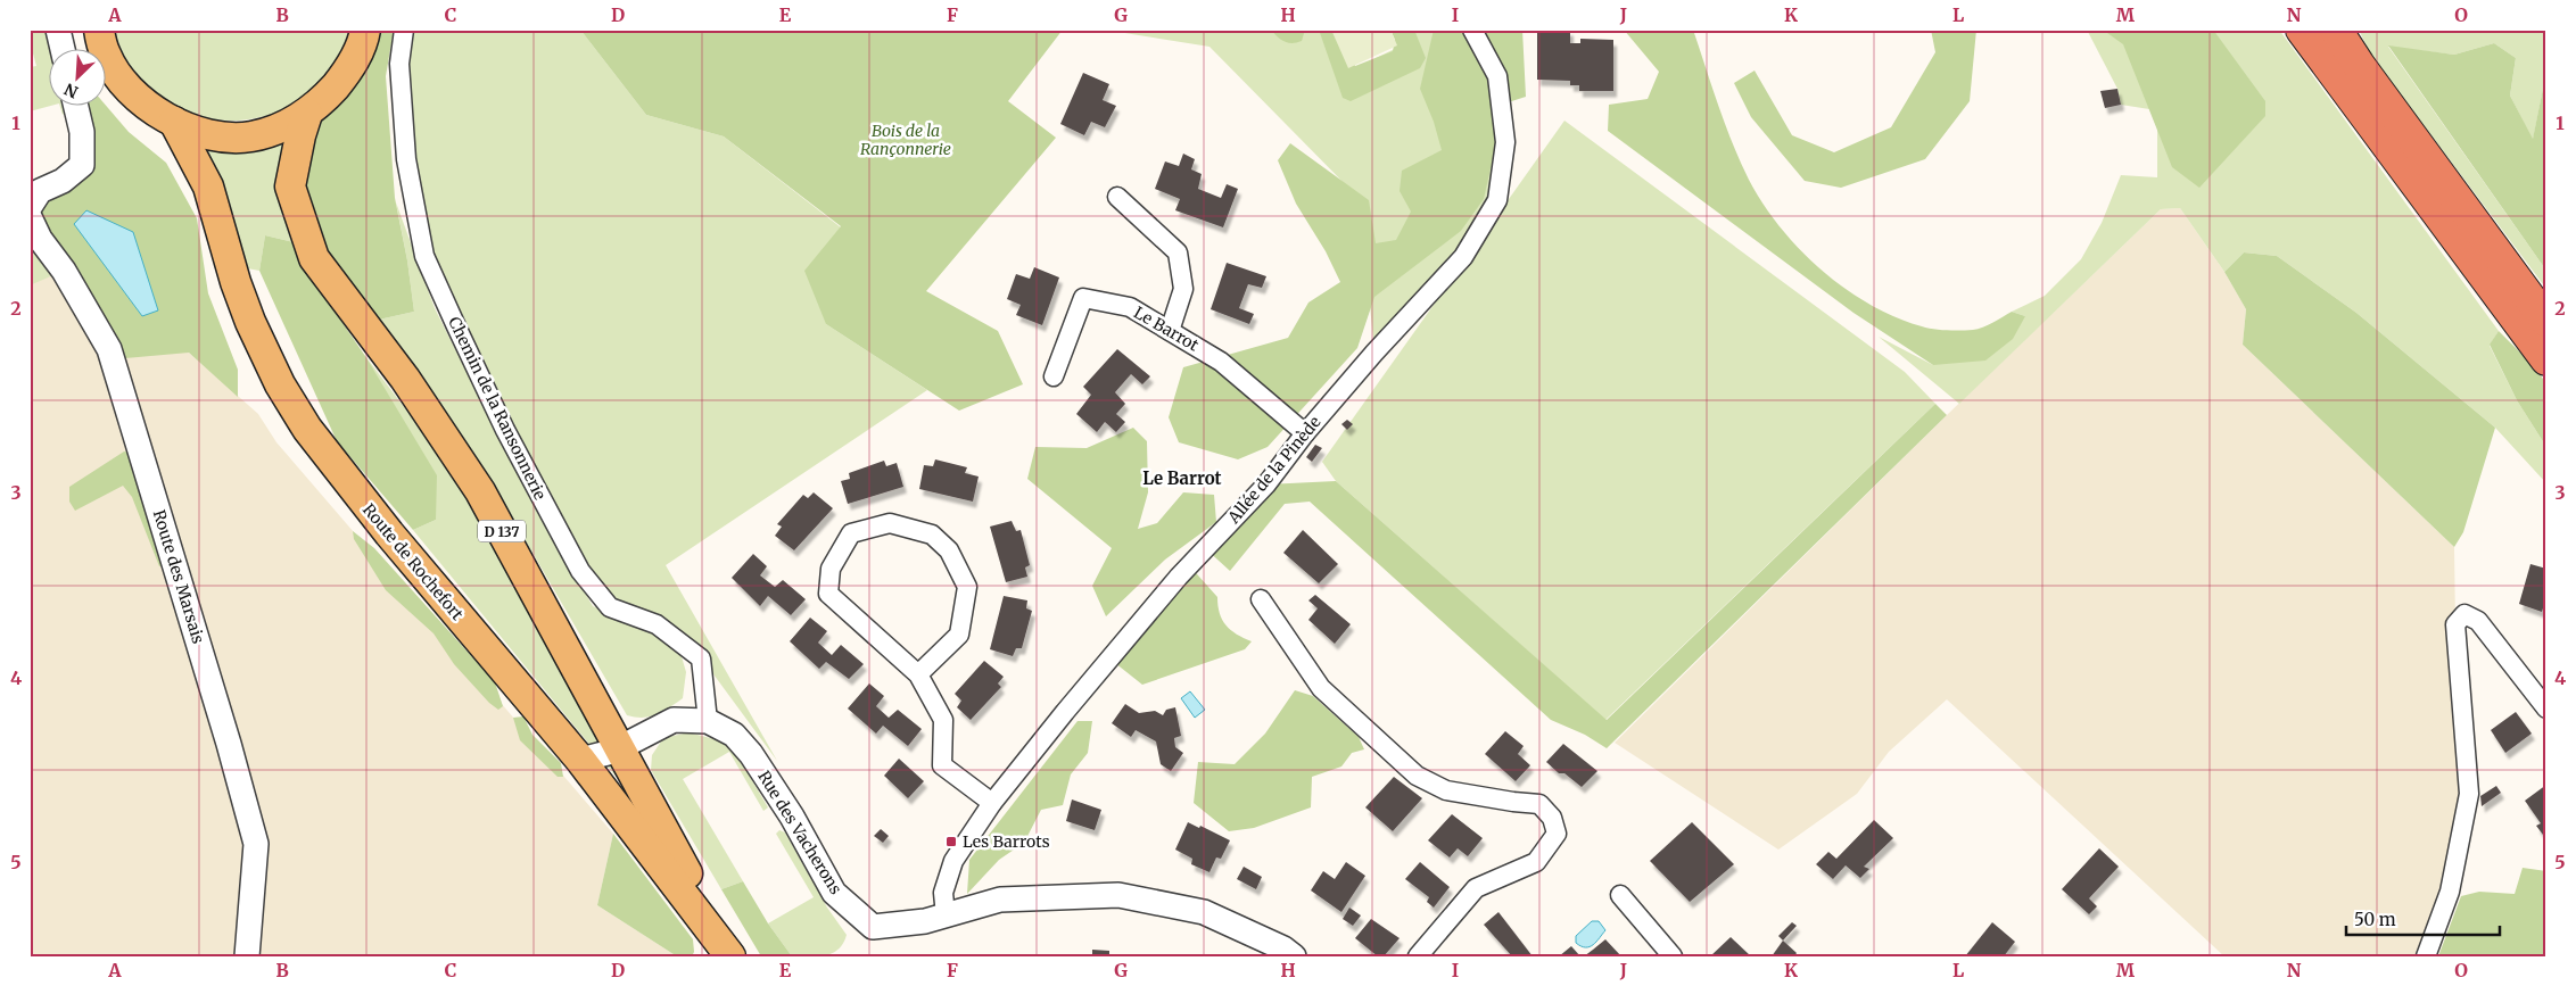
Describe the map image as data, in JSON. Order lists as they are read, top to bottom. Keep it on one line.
{"streets":{"main road":["D 137","Route de Rochefort"],"street":["Le Barrot","Chemin de la Ransonnerie","Allée de la Pinède","Route des Marsais","Rue des Vacherons"]},"crossings":[["Le Barrot","Allée de la Pinède"],["Chemin de la Ransonnerie","Rue des Vacherons"],["Allée de la Pinède","Rue des Vacherons"],["Route de Rochefort","Rue des Vacherons"]],"districts":["Le Barrot"],"parks":["Bois de la Rançonnerie"],"places":{"transit":["Les Barrots"]},"scale_bar":"50 m","north":"bottom left","grid":{"columns":["A","B","C","D","E","F","G","H","I","J","K","L","M","N","O"],"rows":["1","2","3","4","5"]}}
